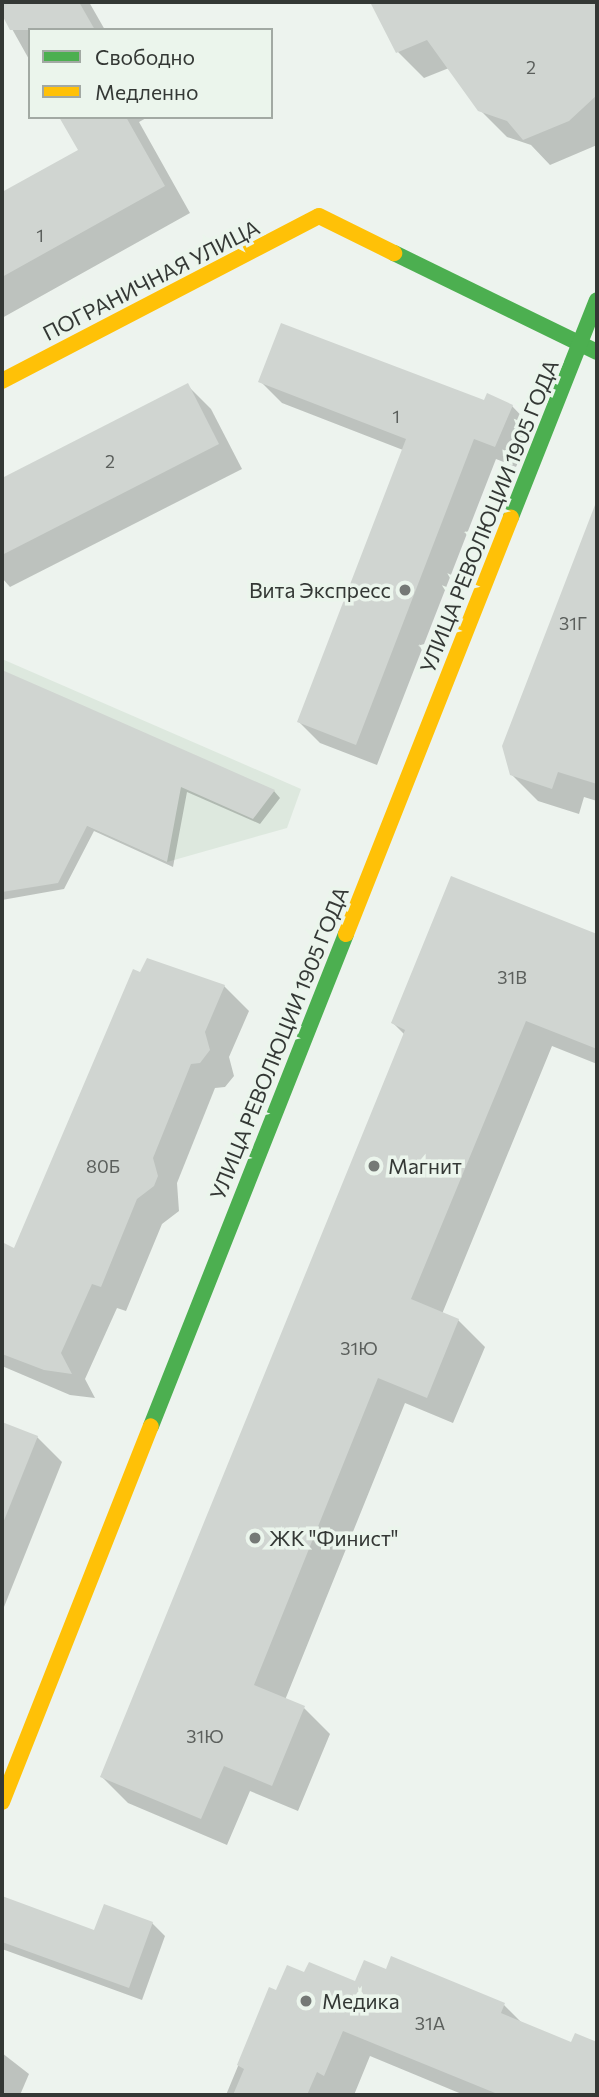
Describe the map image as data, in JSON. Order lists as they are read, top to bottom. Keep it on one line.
{"streets":{"street":["ПОГРАНИЧНАЯ УЛИЦА","УЛИЦА РЕВОЛЮЦИИ 1905 ГОДА"]},"crossings":[["ПОГРАНИЧНАЯ УЛИЦА","УЛИЦА РЕВОЛЮЦИИ 1905 ГОДА"]],"places":["Вита Экспресс","Магнит","ЖК \"Финист\"","Медика"],"house_numbers":["2","1","1","2","31Г","31В","80Б","31Ю","31Ю","31А"],"legend":["Свободно","Медленно"]}
